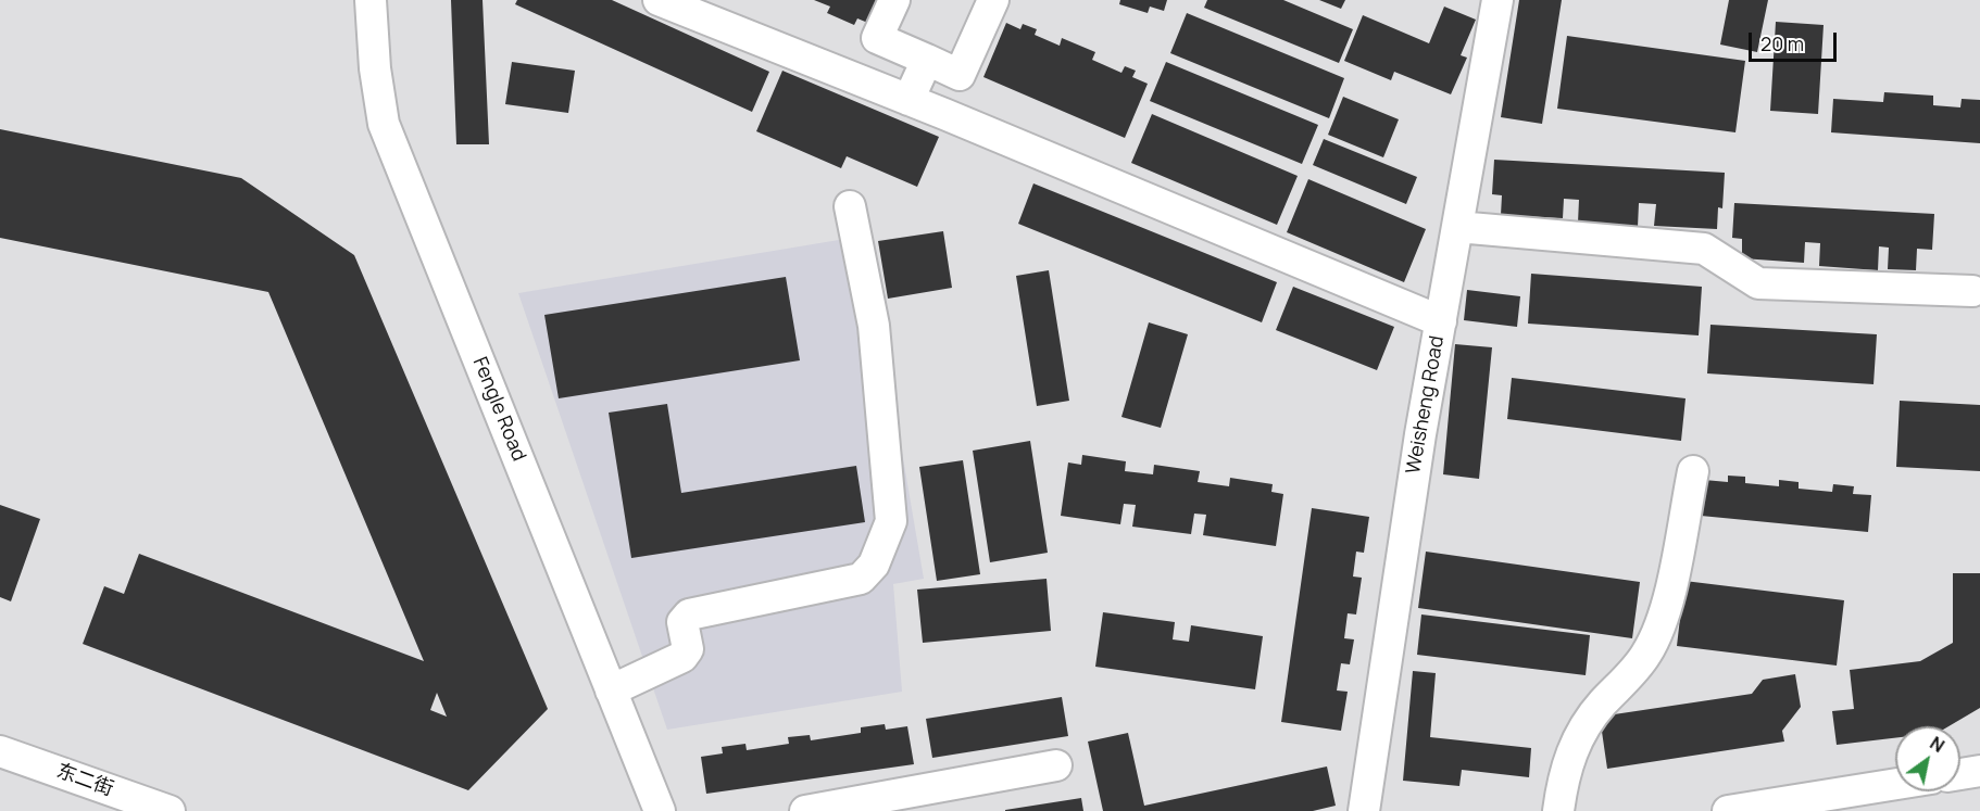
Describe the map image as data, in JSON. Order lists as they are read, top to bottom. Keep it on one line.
{"streets":{"street":["Weisheng Road","Fengle Road","东二街"]},"scale_bar":"20 m","north":"top right"}
